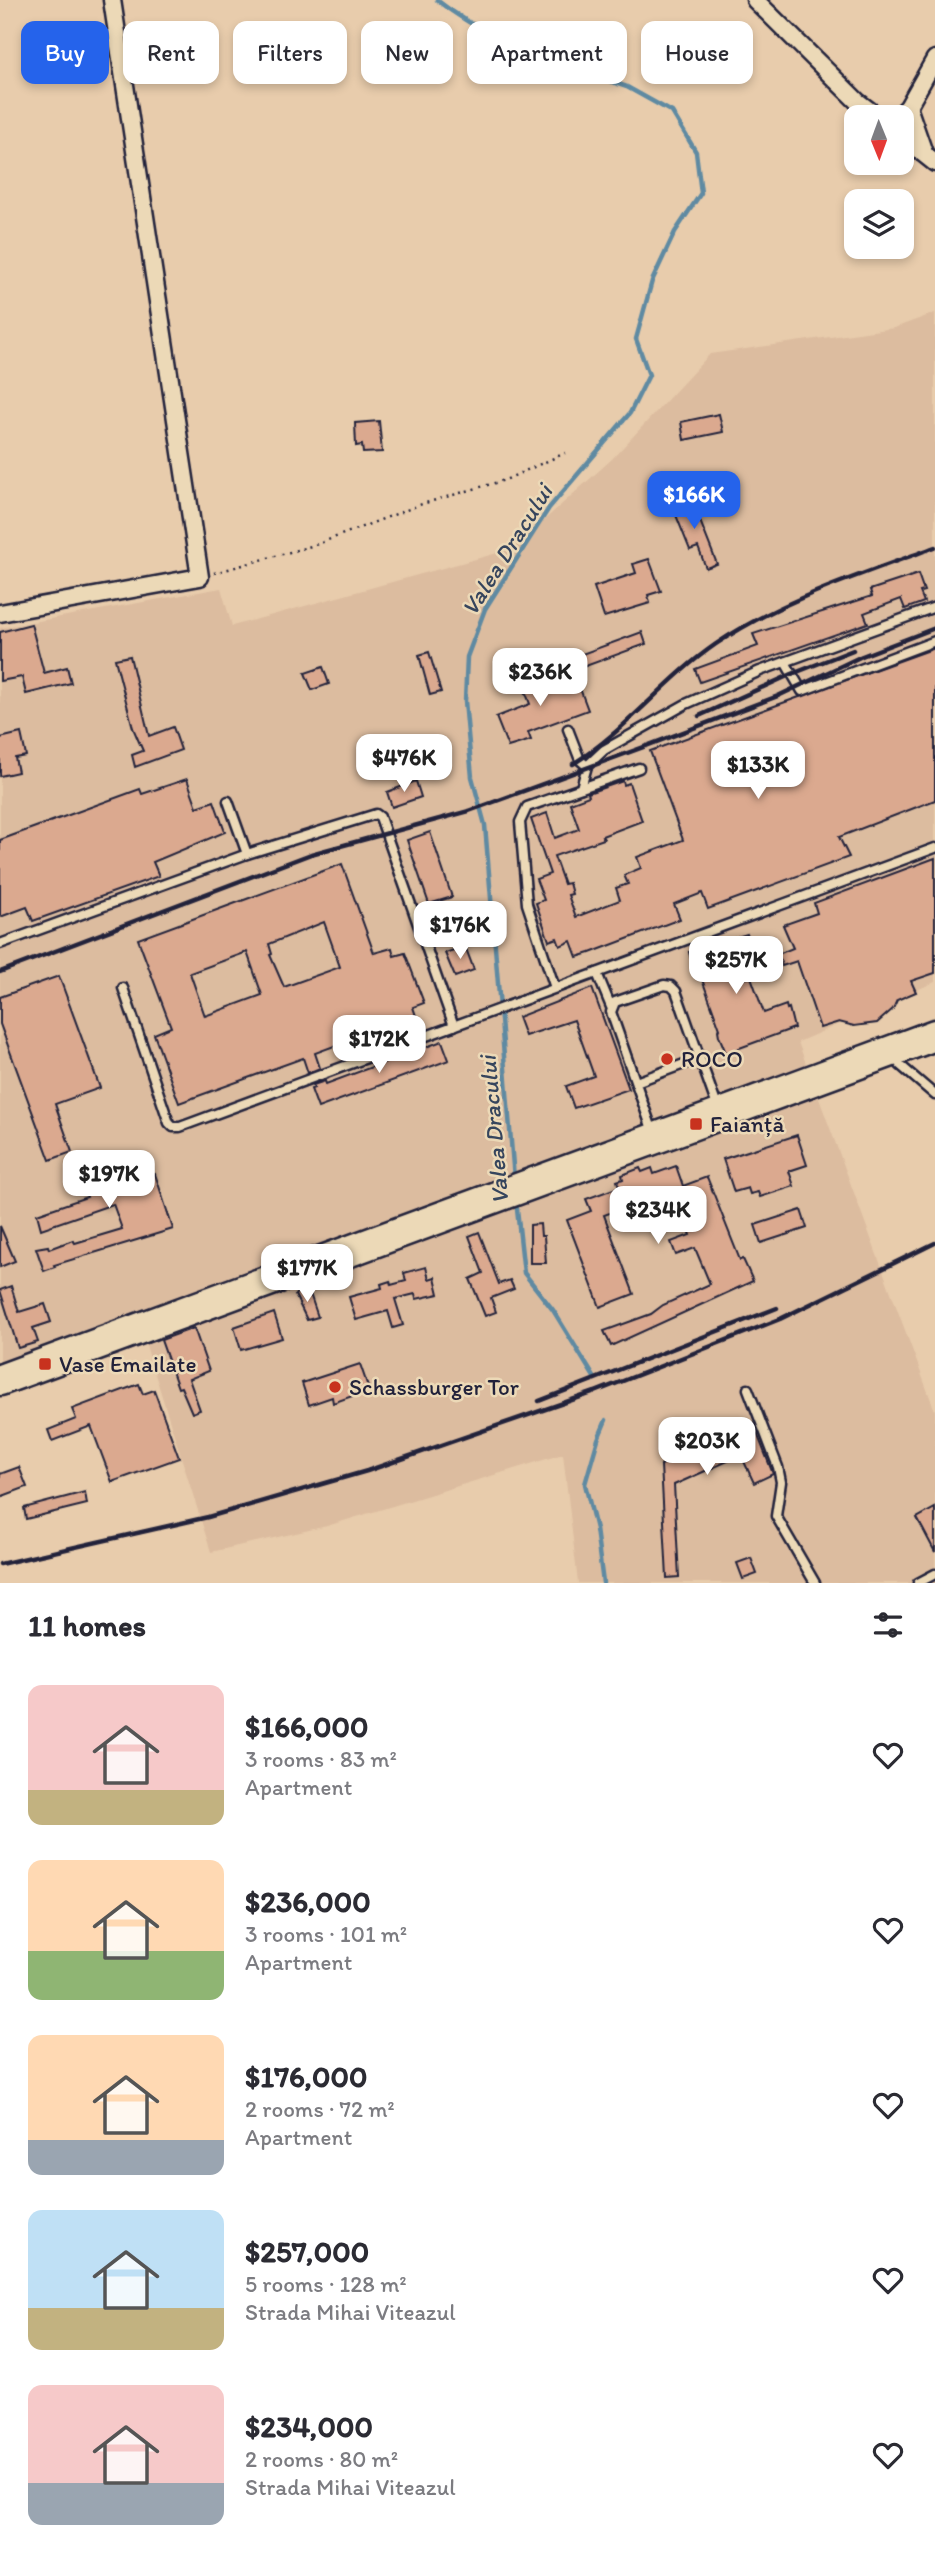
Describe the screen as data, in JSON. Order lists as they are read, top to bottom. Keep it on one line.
{"water":["Valea Dracului"],"places":{"other":["ROCO","Schassburger Tor"],"transit":["Faianță","Vase Emailate"]},"north":"bottom","page":{"chip":["Buy","Rent","Filters","New","Apartment","House"],"price":["$166K","$236K","$476K","$133K","$176K","$257K","$172K","$197K","$234K","$177K","$203K"],"heading":"11 homes","list":[{"name":"$166,000","note":"3 rooms · 83 m² · Apartment"},{"name":"$236,000","note":"3 rooms · 101 m² · Apartment"},{"name":"$176,000","note":"2 rooms · 72 m² · Apartment"},{"name":"$257,000","note":"5 rooms · 128 m² · Strada Mihai Viteazul"},{"name":"$234,000","note":"2 rooms · 80 m² · Strada Mihai Viteazul"}]}}
